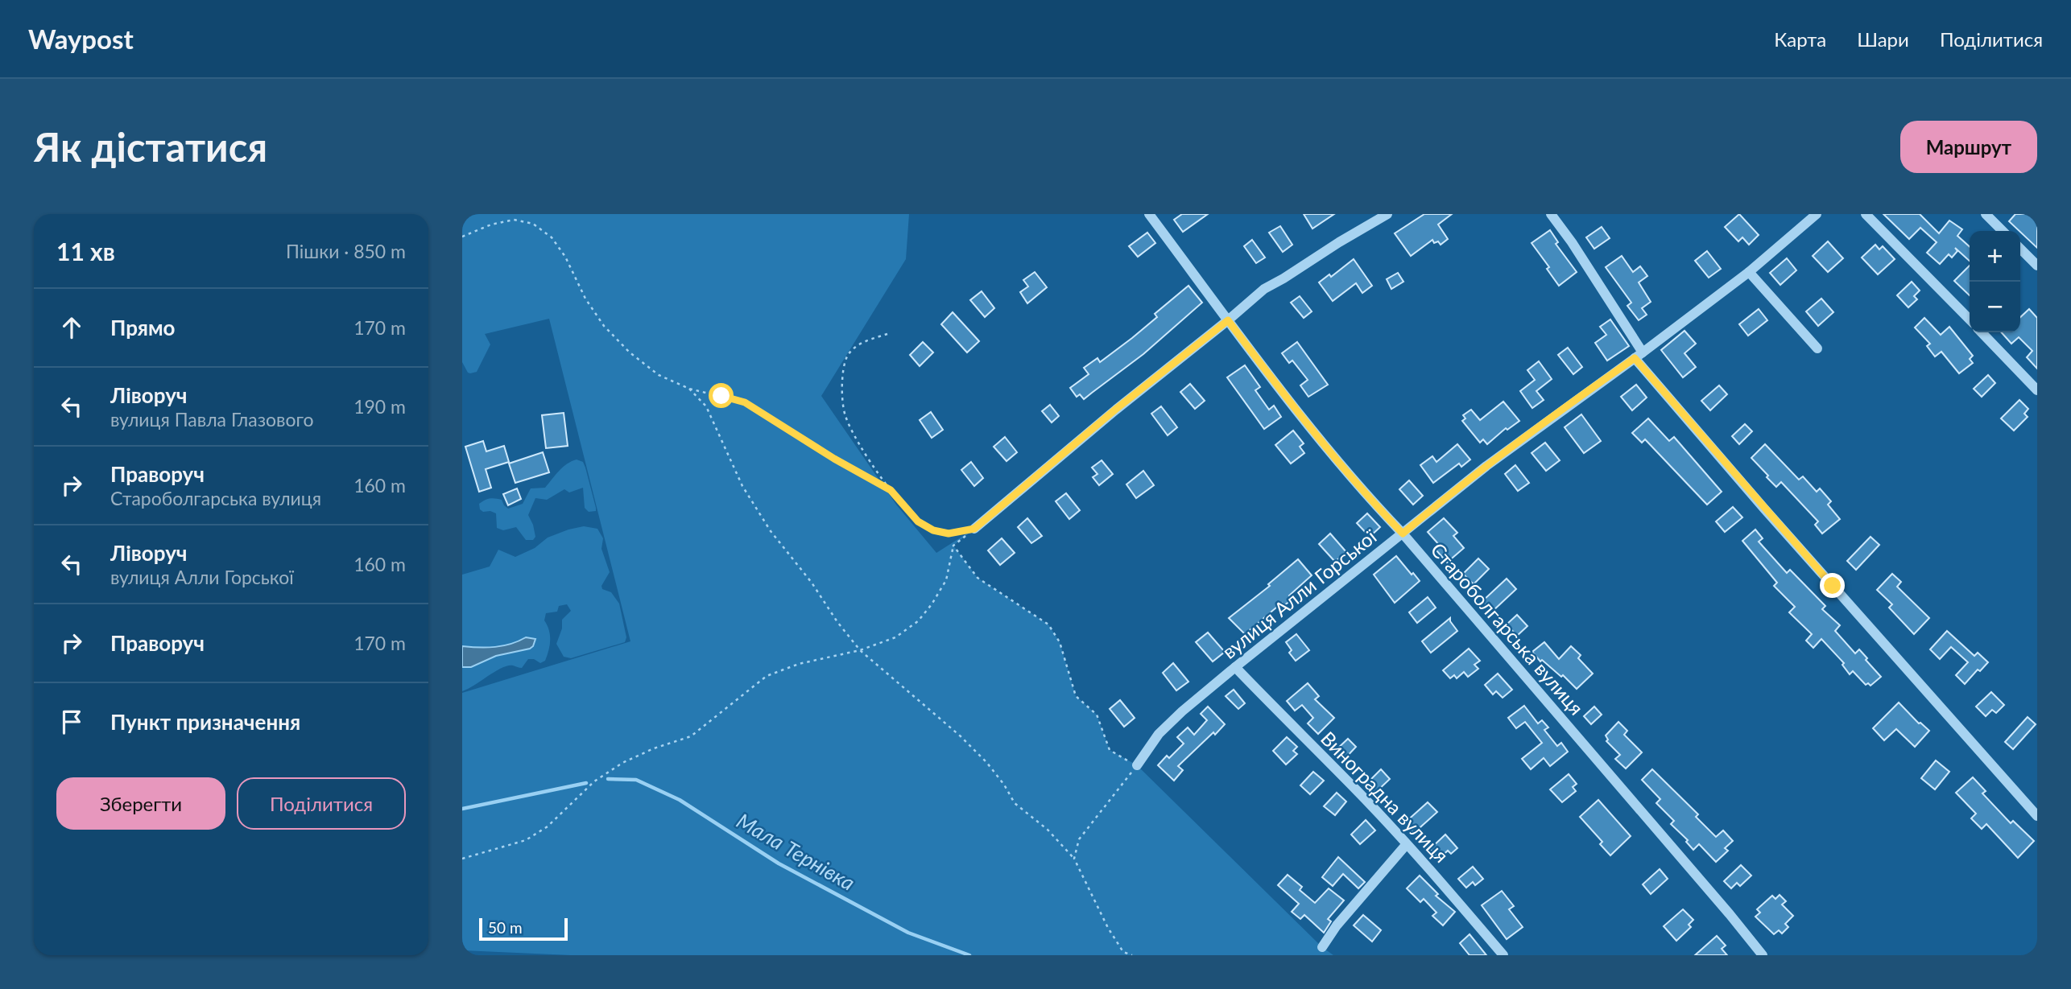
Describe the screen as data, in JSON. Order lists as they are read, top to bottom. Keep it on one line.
{"streets":{"street":["вулиця Алли Горської","Староболгарська вулиця","Виноградна вулиця"]},"crossings":[["вулиця Алли Горської","Староболгарська вулиця"],["вулиця Алли Горської","Виноградна вулиця"]],"water":["Мала Тернівка"],"scale_bar":"50 m","page":{"header":"Waypost","nav":["Карта","Шари","Поділитися"],"buttons":["Маршрут",["Зберегти","Поділитися"]],"title":"Як дістатися","heading":["11 хв","Пішки · 850 m"],"map_buttons":["+","−"],"list":[["Прямо","170 m"],["Ліворуч","вулиця Павла Глазового","190 m"],["Праворуч","Староболгарська вулиця","160 m"],["Ліворуч","вулиця Алли Горської","160 m"],["Праворуч","170 m"],"Пункт призначення"],"scale":"50 m"}}
